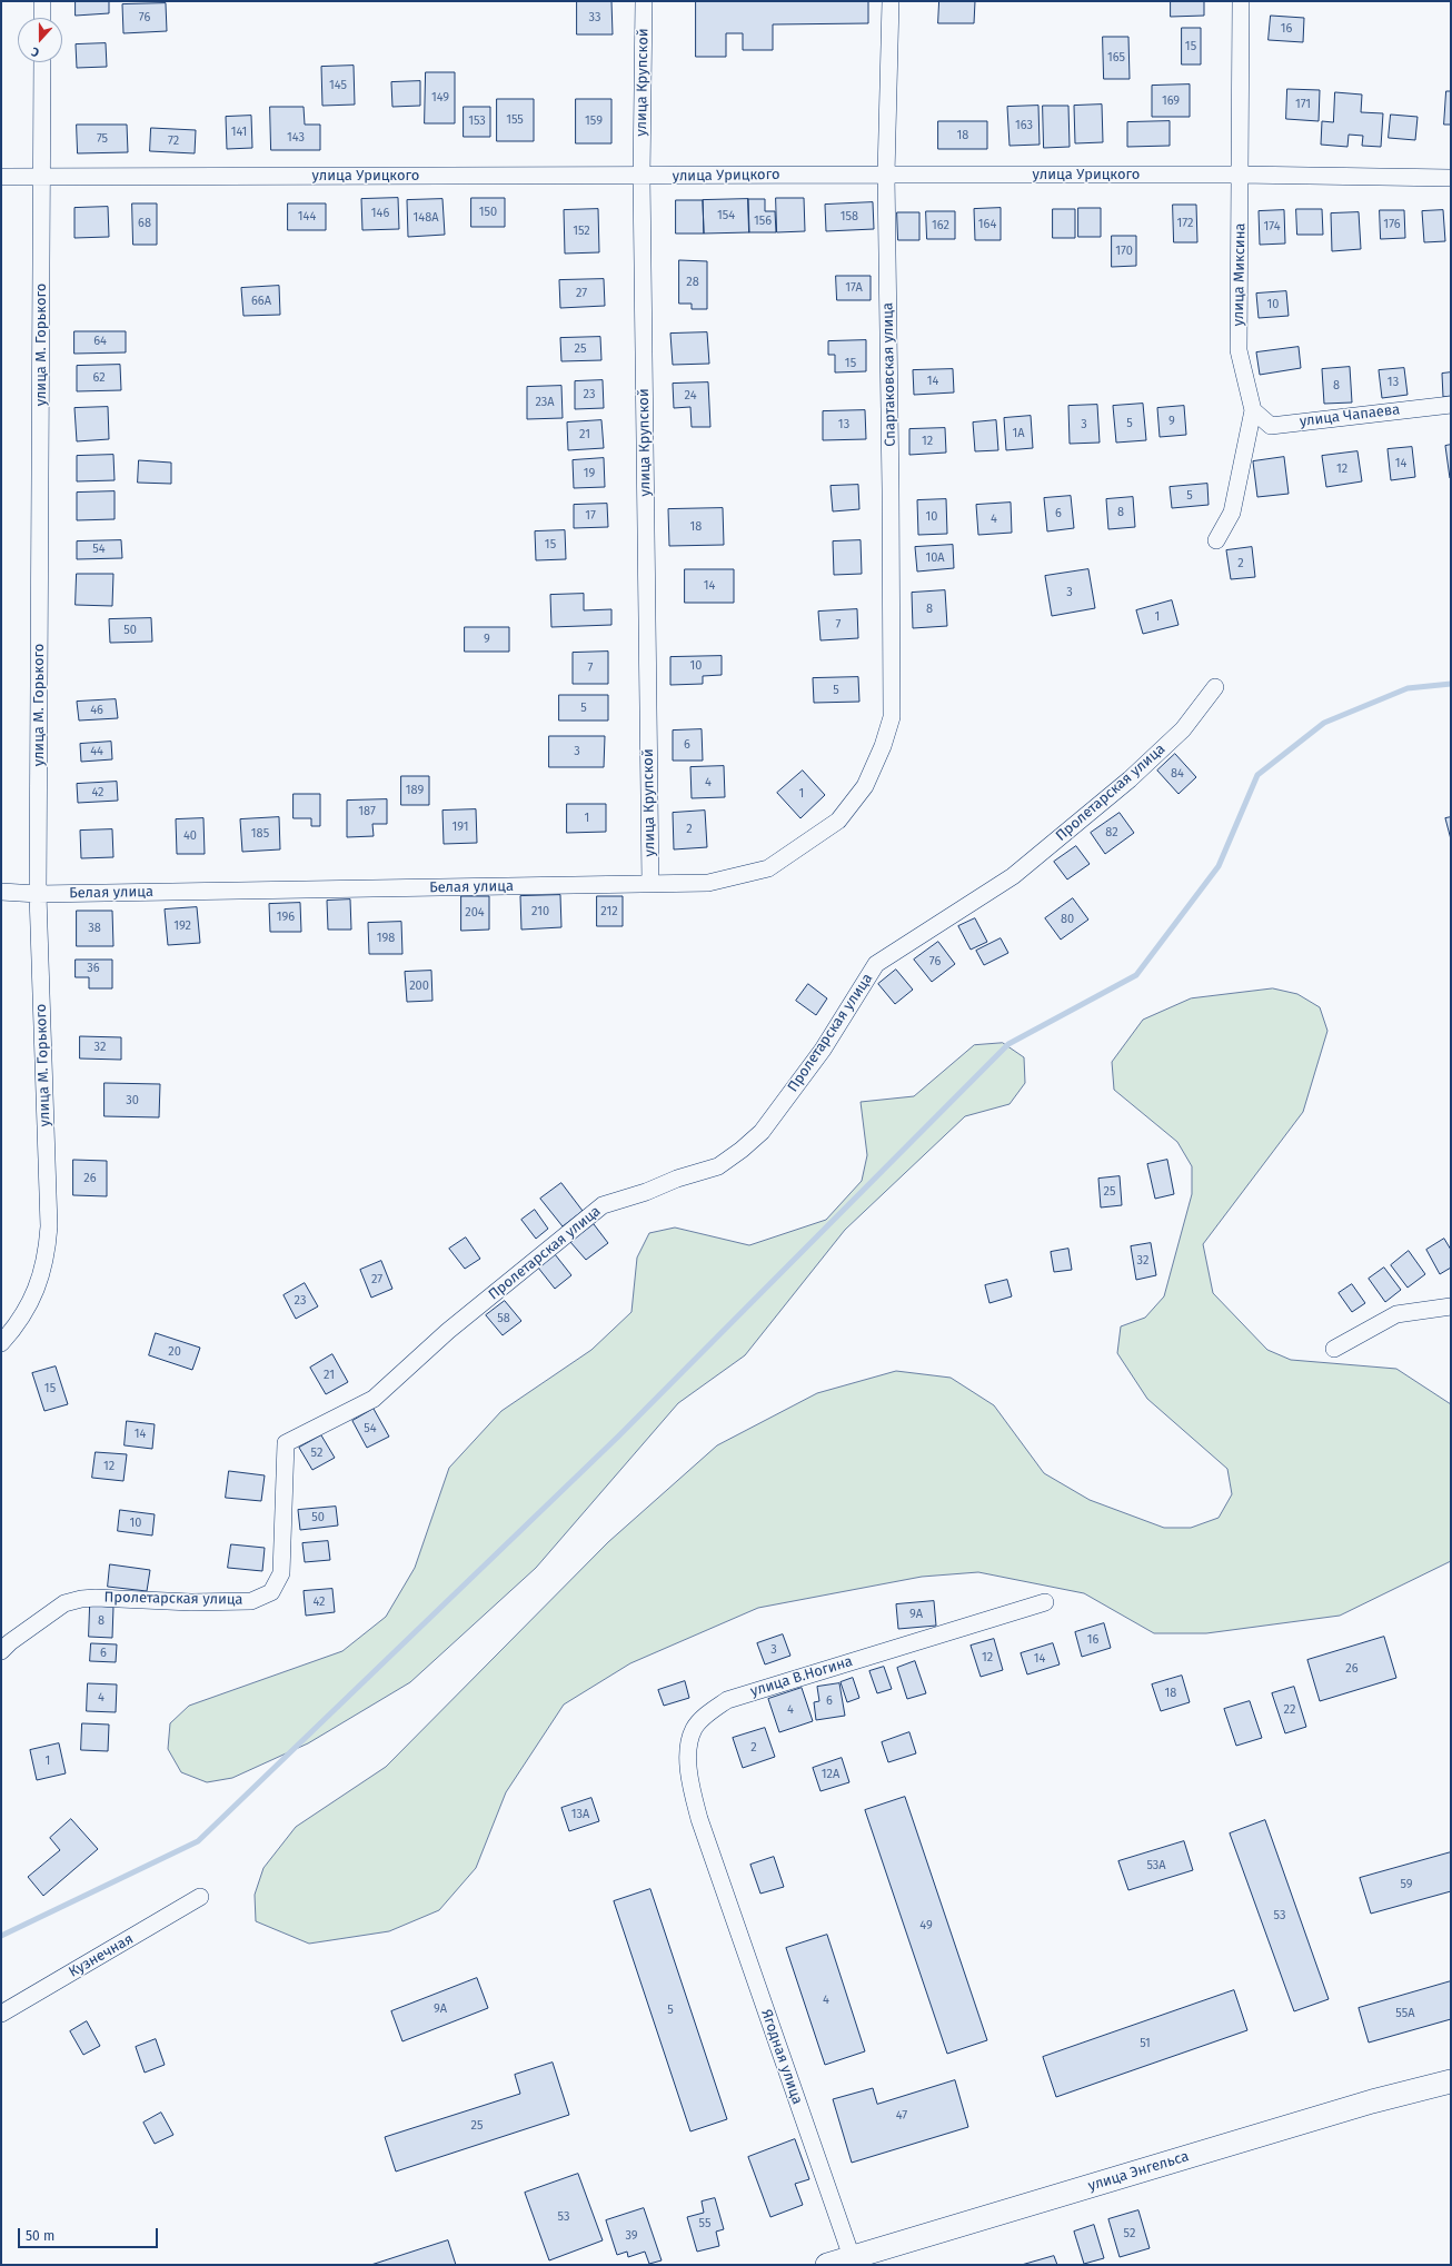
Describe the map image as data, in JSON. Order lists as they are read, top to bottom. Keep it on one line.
{"streets":{"main road":["улица Энгельса"],"street":["улица Крупской","улица Урицкого","улица Миксина","улица М. Горького","Спартаковская улица","улица Чапаева","Пролетарская улица","Белая улица","улица В.Ногина","Кузнечная","Ягодная улица"]},"crossings":[["улица Крупской","улица Урицкого"],["улица Крупской","Белая улица"],["улица Урицкого","улица Миксина"],["улица Урицкого","улица М. Горького"],["улица Урицкого","Спартаковская улица"],["улица Миксина","улица Чапаева"],["улица М. Горького","Белая улица"],["Спартаковская улица","Белая улица"],["улица В.Ногина","Ягодная улица"],["Ягодная улица","улица Энгельса"]],"house_numbers":["76","33","16","15","165","145","149","169","171","155","153","159","163","141","18","143","75","72","150","146","154","144","158","148А","156","68","172","164","176","162","174","152","170","28","17А","27","66А","10","64","25","15","62","14","13","8","23","24","23А","9","5","13","3","1А","21","12","14","12","19","5","8","6","17","10","4","18","15","54","10А","2","14","3","8","1","7","50","9","10","7","5","5","46","6","44","3","84","4","189","42","1","187","1","191","2","82","185","40","210","212","204","196","80","192","38","198","76","36","200","32","30","26","25","32","27","23","58","20","21","15","54","14","52","12","50","10","42","9А","8","16","3","6","12","14","26","18","4","6","4","22","2","1","12А","13А","53А","59","53","49","4","9А","5","55А","51","47","25","53","55","52","39"],"scale_bar":"50 m","north":"bottom"}
